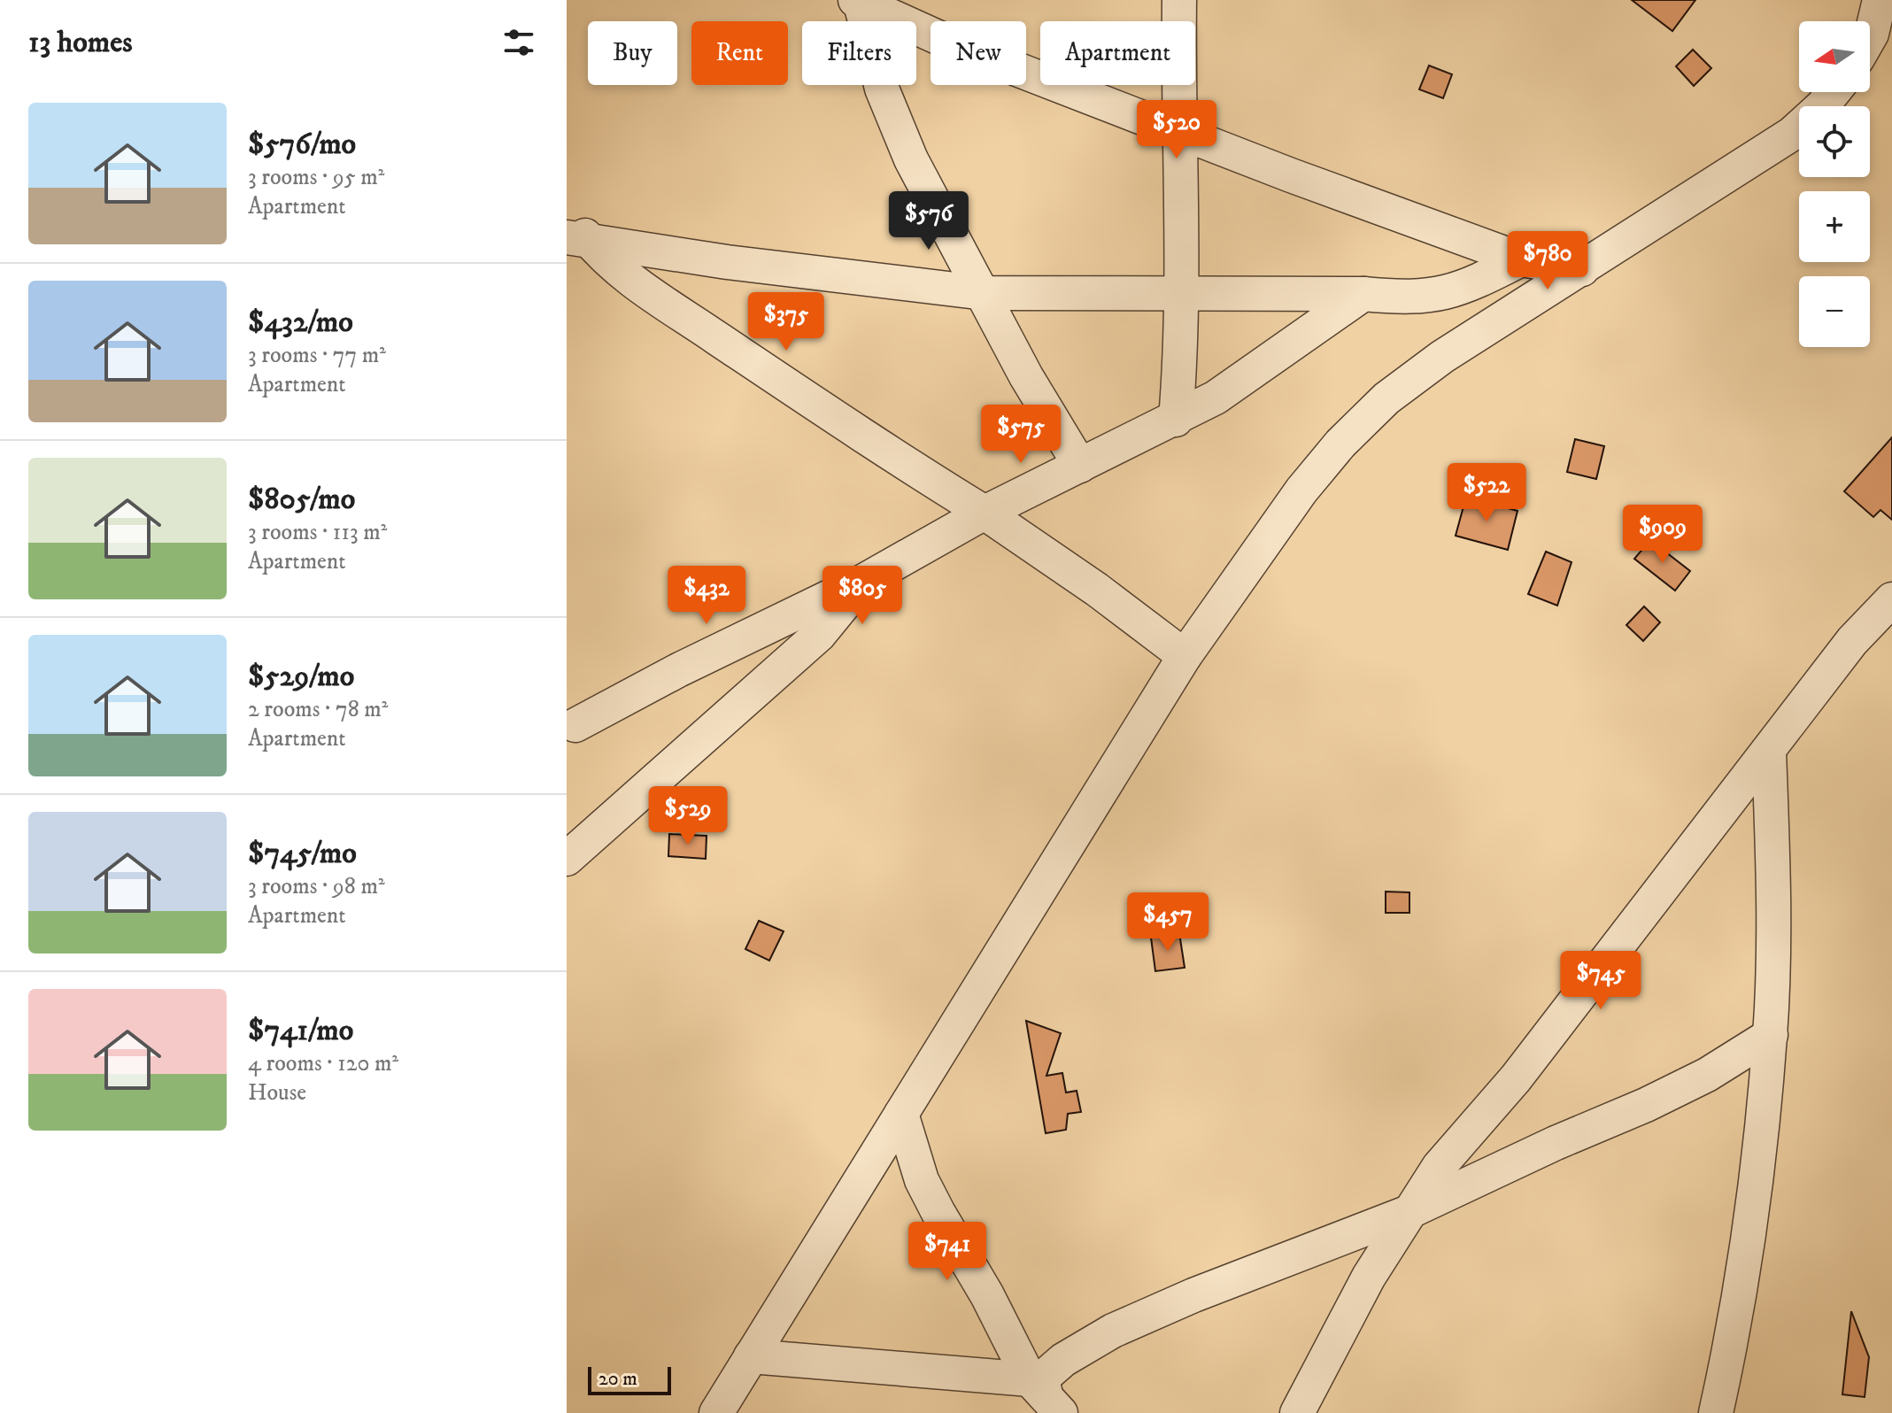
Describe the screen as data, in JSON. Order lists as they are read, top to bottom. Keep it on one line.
{"scale_bar":"20 m","north":"left","page":{"heading":"13 homes","map_buttons":["+","−"],"chip":["Buy","Rent","Filters","New","Apartment"],"list":[{"name":"$576/mo","note":"3 rooms · 95 m² · Apartment"},{"name":"$432/mo","note":"3 rooms · 77 m² · Apartment"},{"name":"$805/mo","note":"3 rooms · 113 m² · Apartment"},{"name":"$529/mo","note":"2 rooms · 78 m² · Apartment"},{"name":"$745/mo","note":"3 rooms · 98 m² · Apartment"},{"name":"$741/mo","note":"4 rooms · 120 m² · House"}],"price":["$520","$576","$780","$375","$575","$522","$909","$432","$805","$529","$457","$745","$741"],"scale":"20 m"}}
